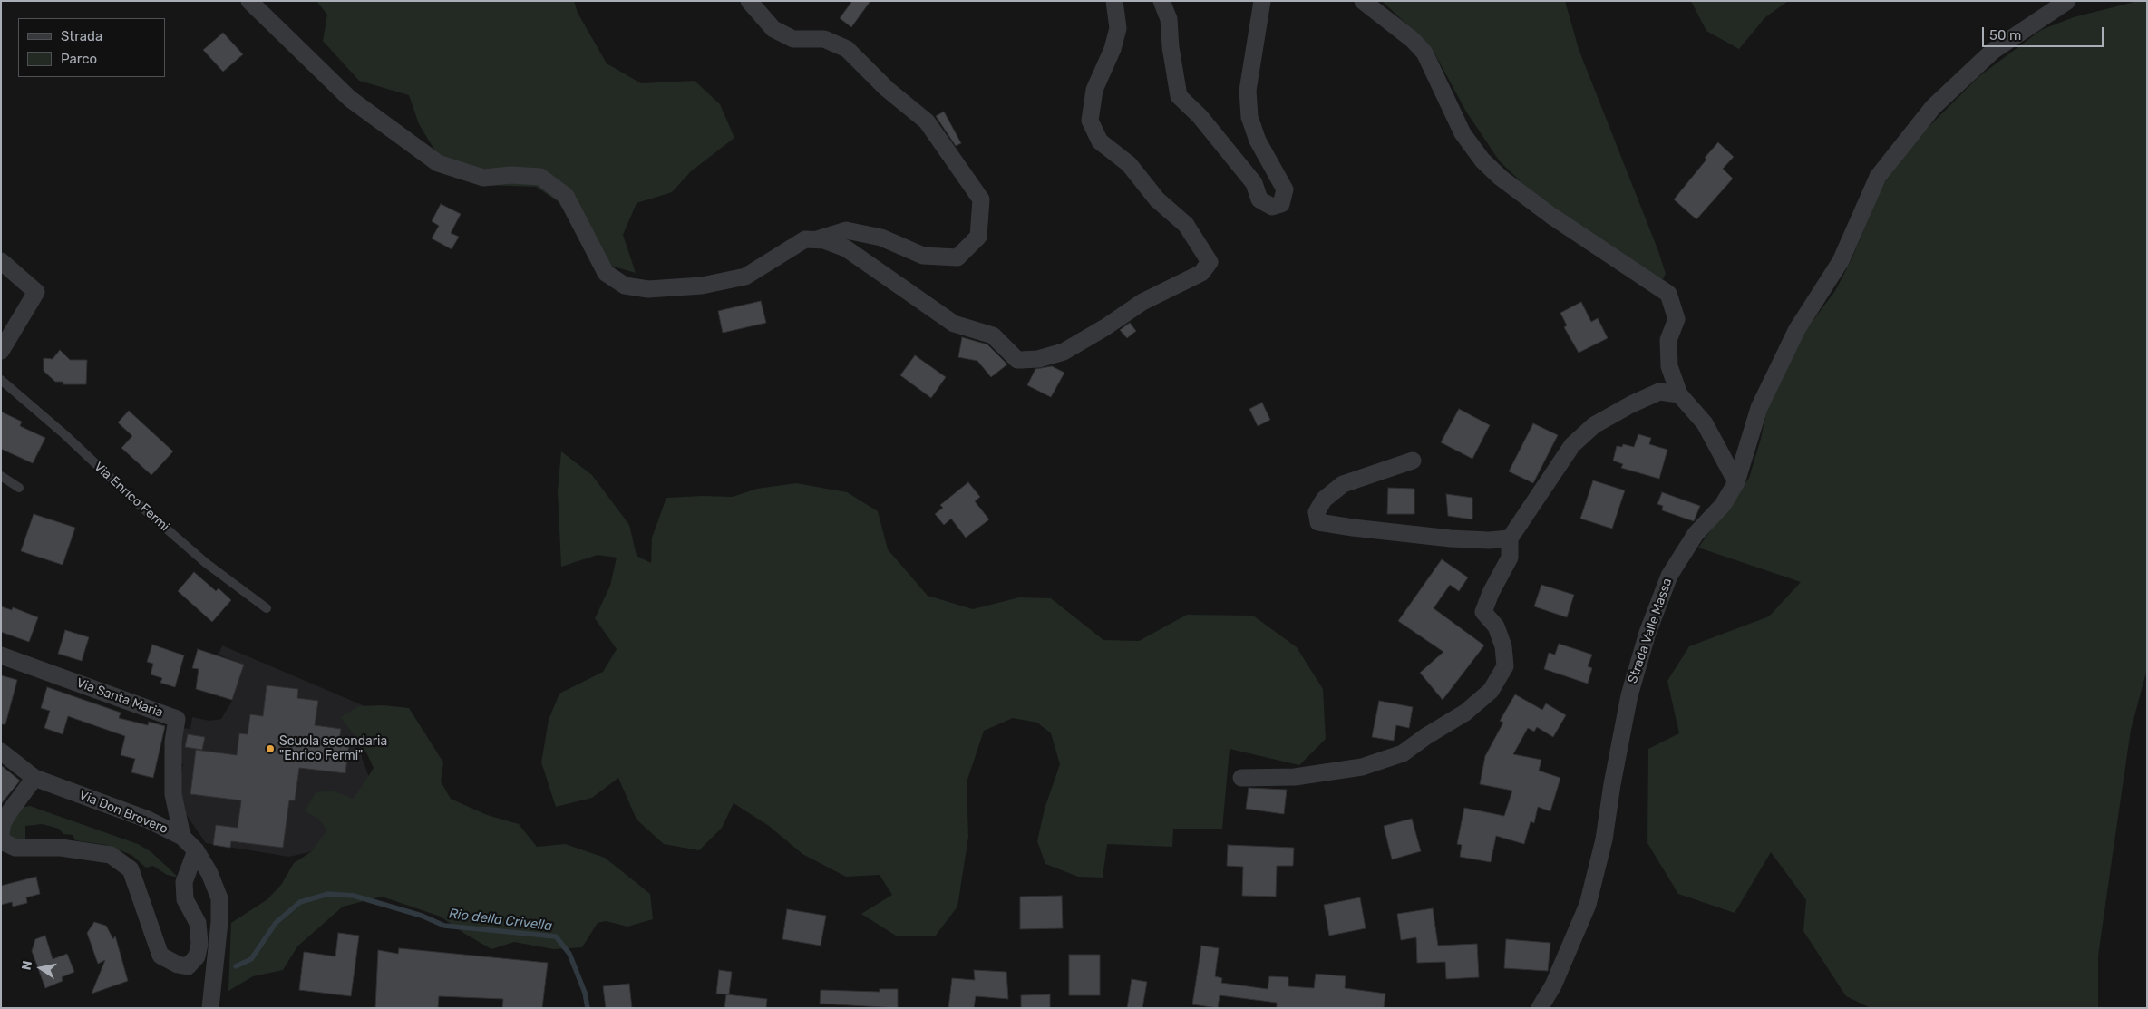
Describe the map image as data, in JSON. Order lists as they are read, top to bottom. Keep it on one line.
{"streets":{"street":["Strada Valle Massa","Via Santa Maria","Via Don Brovero"],"lane":["Via Enrico Fermi"]},"crossings":[["Via Santa Maria","Via Don Brovero"]],"water":["Rio della Crivella"],"places":["Scuola secondaria \"Enrico Fermi\""],"legend":["Strada","Parco"],"scale_bar":"50 m","north":"left"}
